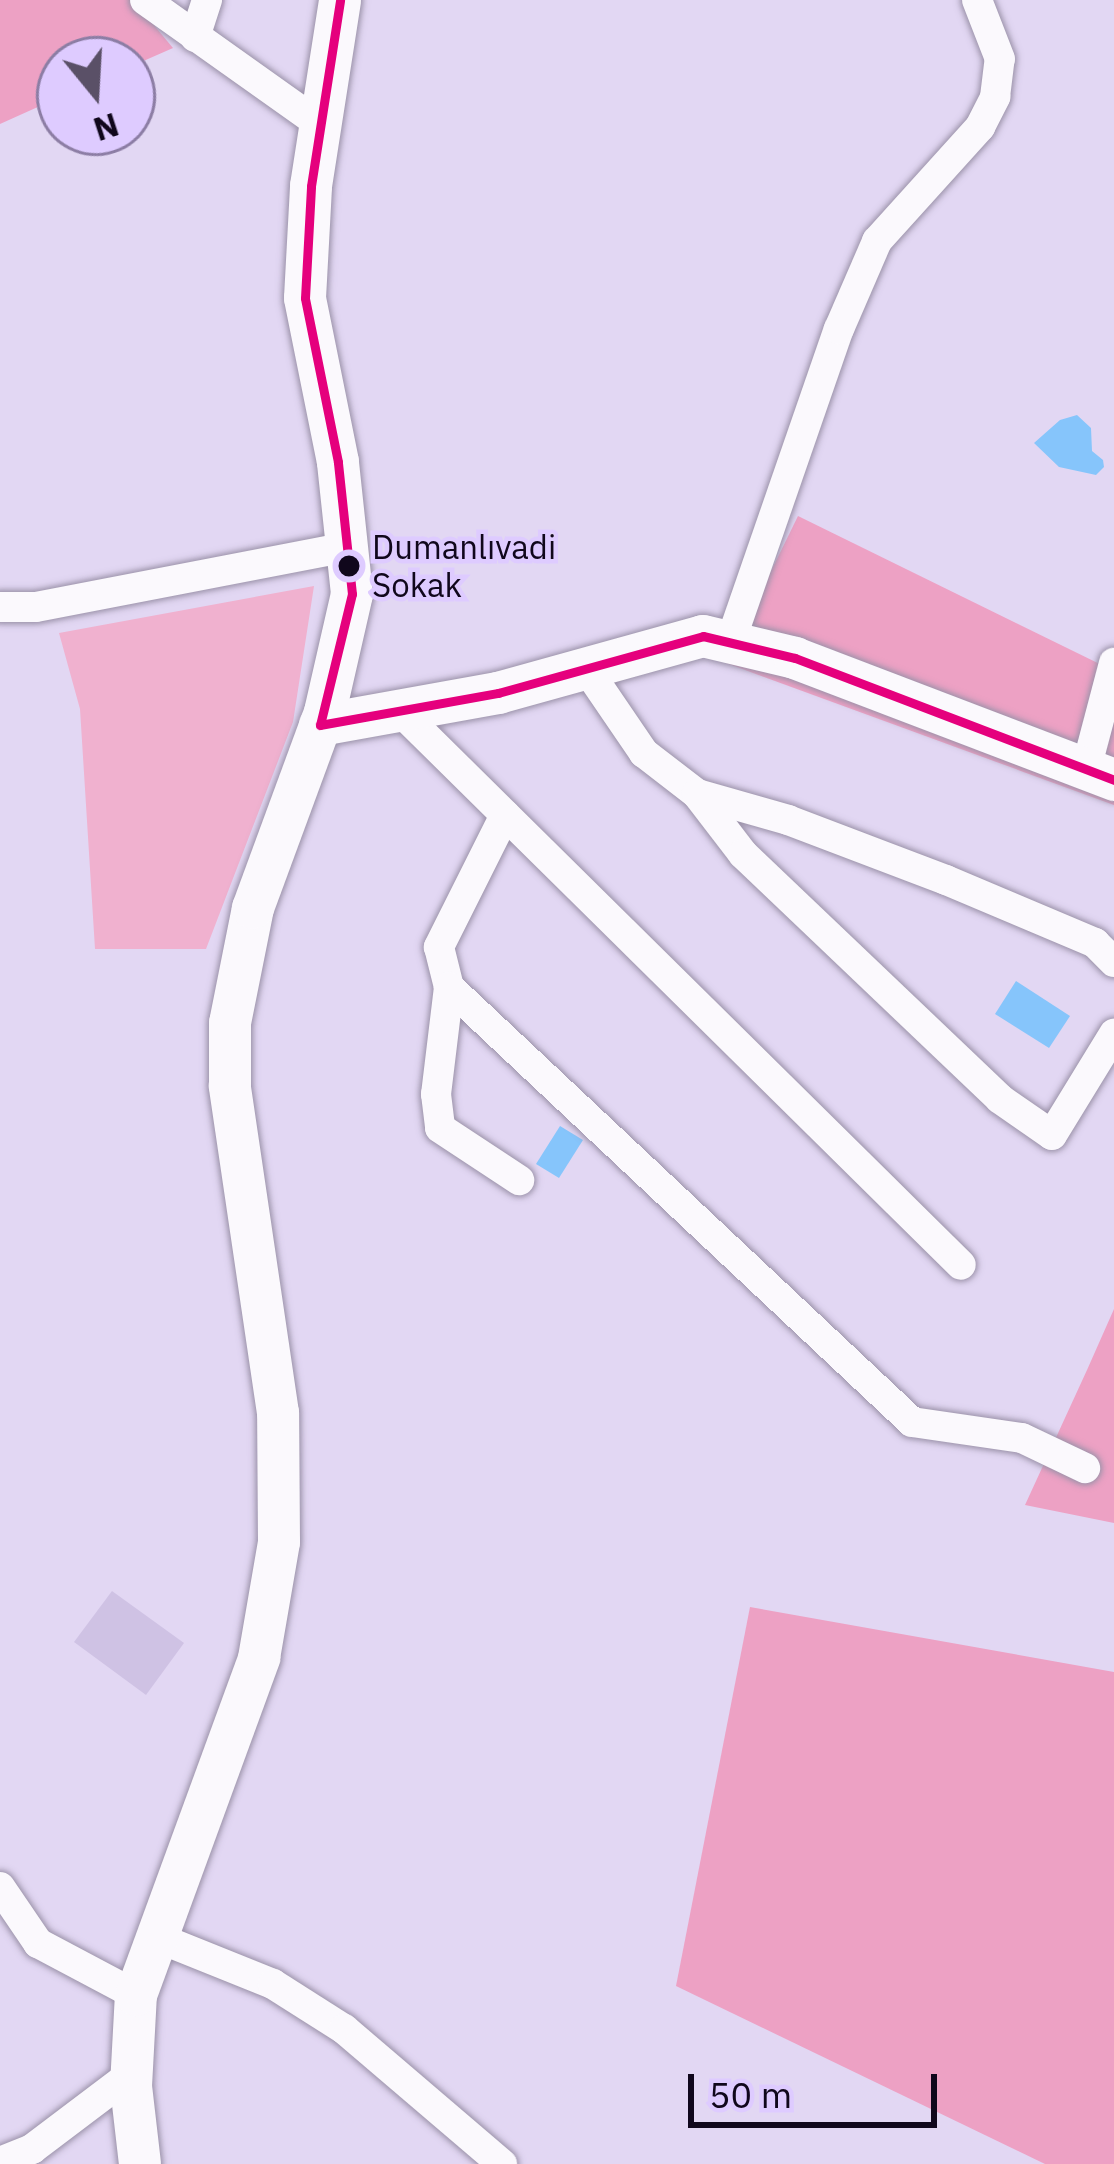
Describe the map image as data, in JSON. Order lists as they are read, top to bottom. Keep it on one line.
{"places":["Dumanlıvadi Sokak"],"scale_bar":"50 m","north":"bottom"}
